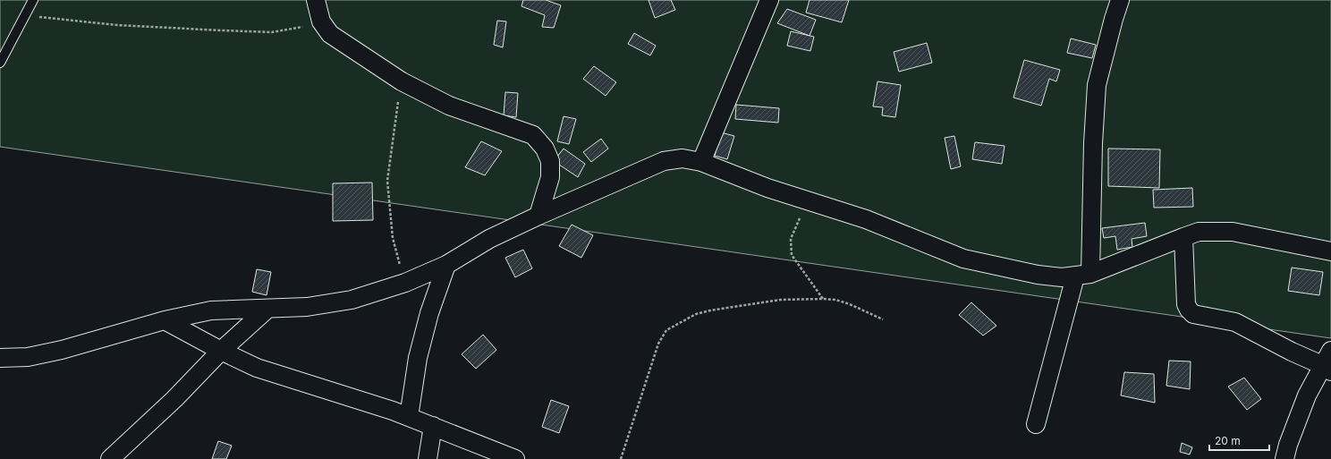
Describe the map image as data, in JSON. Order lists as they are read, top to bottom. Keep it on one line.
{"scale_bar":"20 m"}
